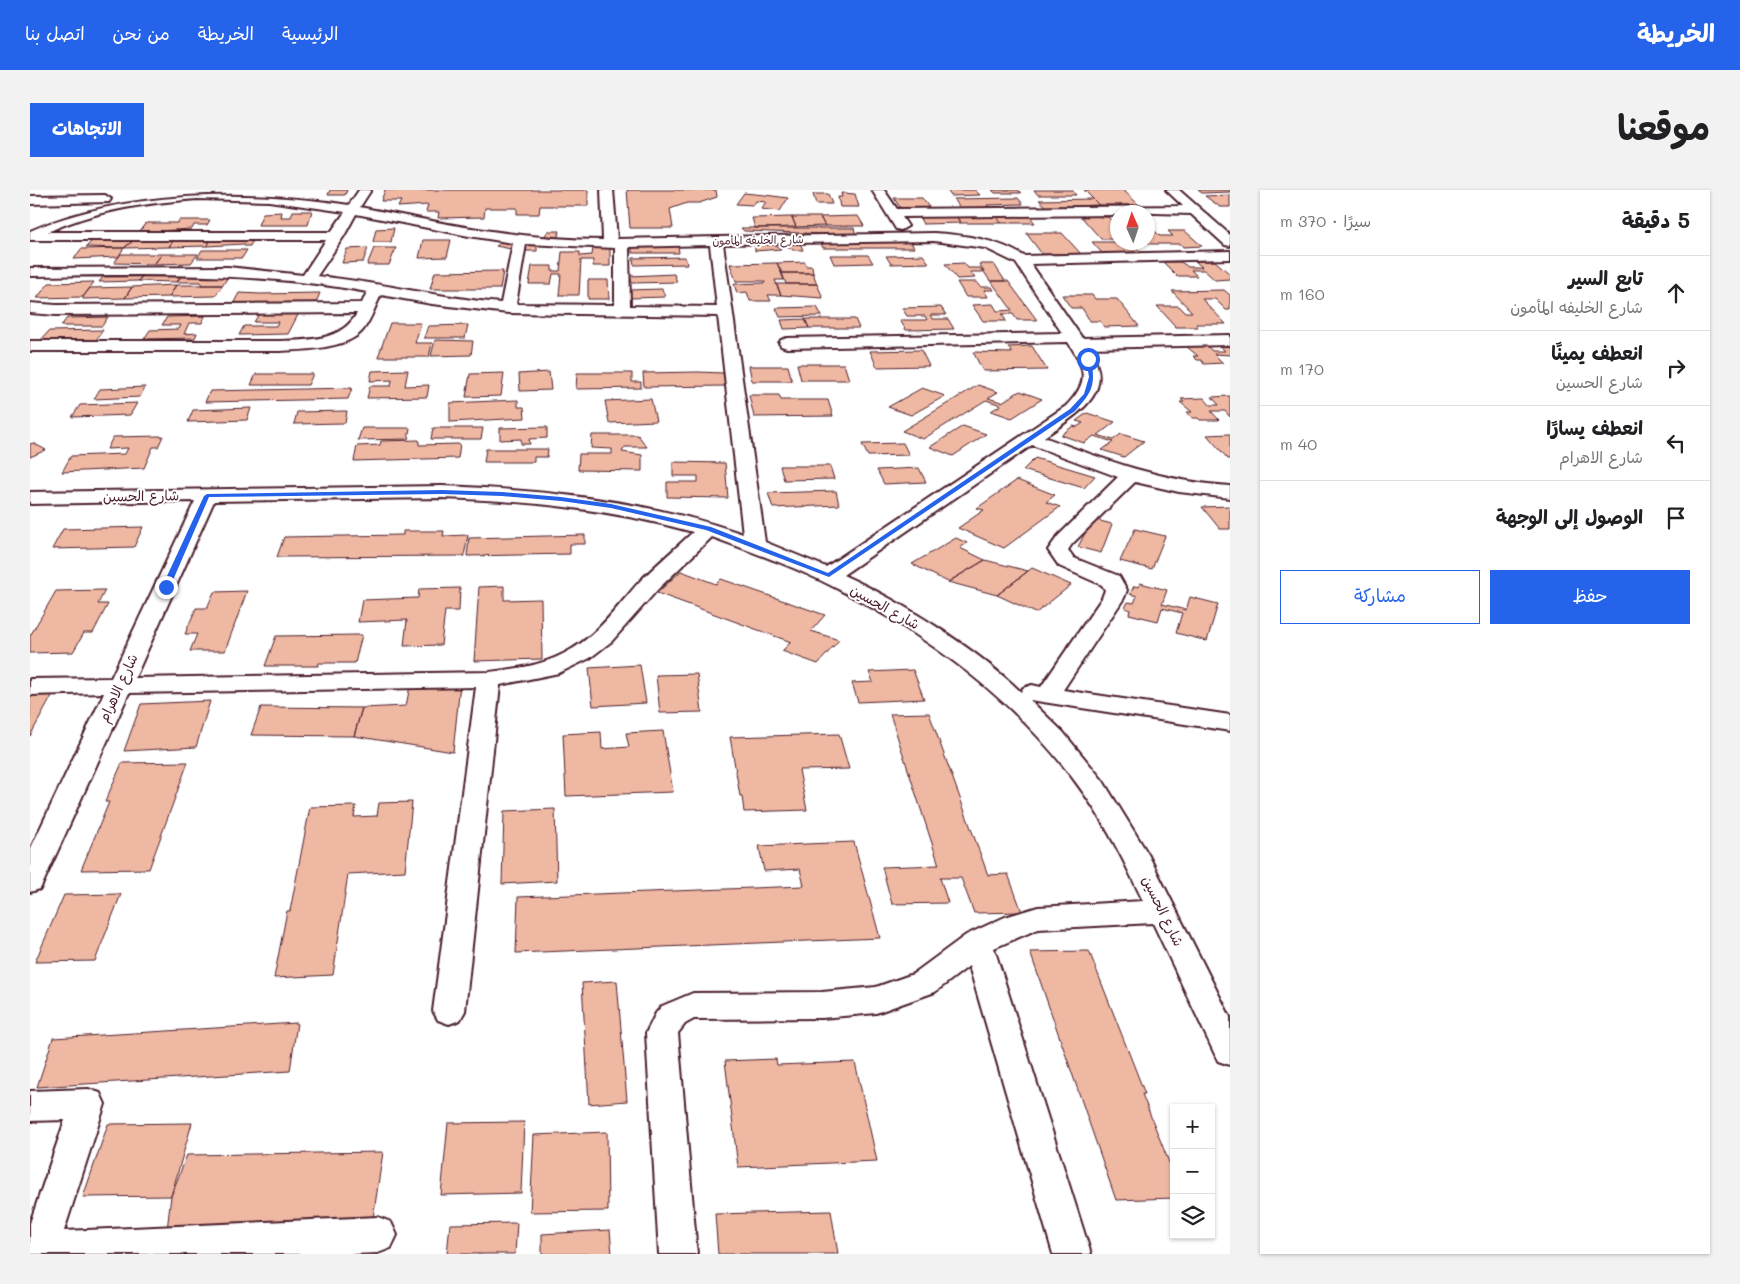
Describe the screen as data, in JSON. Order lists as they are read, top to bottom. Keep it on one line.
{"streets":{"street":["شارع الخليفه المأمون","شارع الحسين","شارع الاهرام"]},"crossings":[["شارع الخليفه المأمون","شارع الحسين"],["شارع الحسين","شارع الاهرام"]],"north":"top","page":{"header":"الخريطة","nav":["الرئيسية","الخريطة","من نحن","اتصل بنا"],"title":"موقعنا","buttons":["الاتجاهات",["حفظ","مشاركة"]],"heading":["5 دقيقة","سيرًا · 370 m"],"list":[["تابع السير","شارع الخليفه المأمون","160 m"],["انعطف يمينًا","شارع الحسين","170 m"],["انعطف يسارًا","شارع الاهرام","40 m"],"الوصول إلى الوجهة"],"map_buttons":["+","−"]}}
